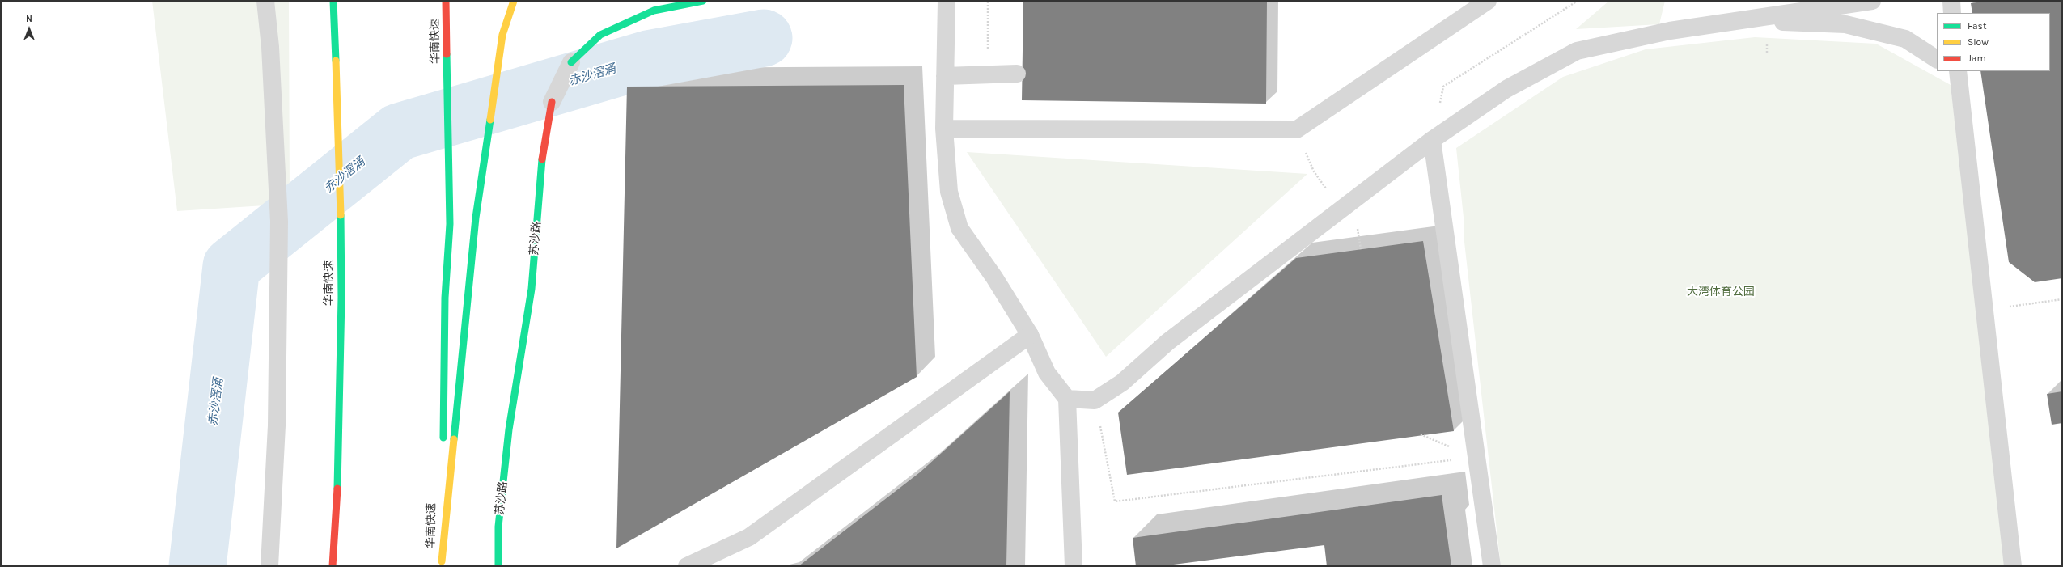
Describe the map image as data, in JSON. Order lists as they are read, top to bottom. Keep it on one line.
{"streets":{"main road":["华南快速","苏沙路"]},"water":["赤沙滘涌"],"parks":["大湾体育公园"],"legend":["Fast","Slow","Jam"],"north":"top"}
